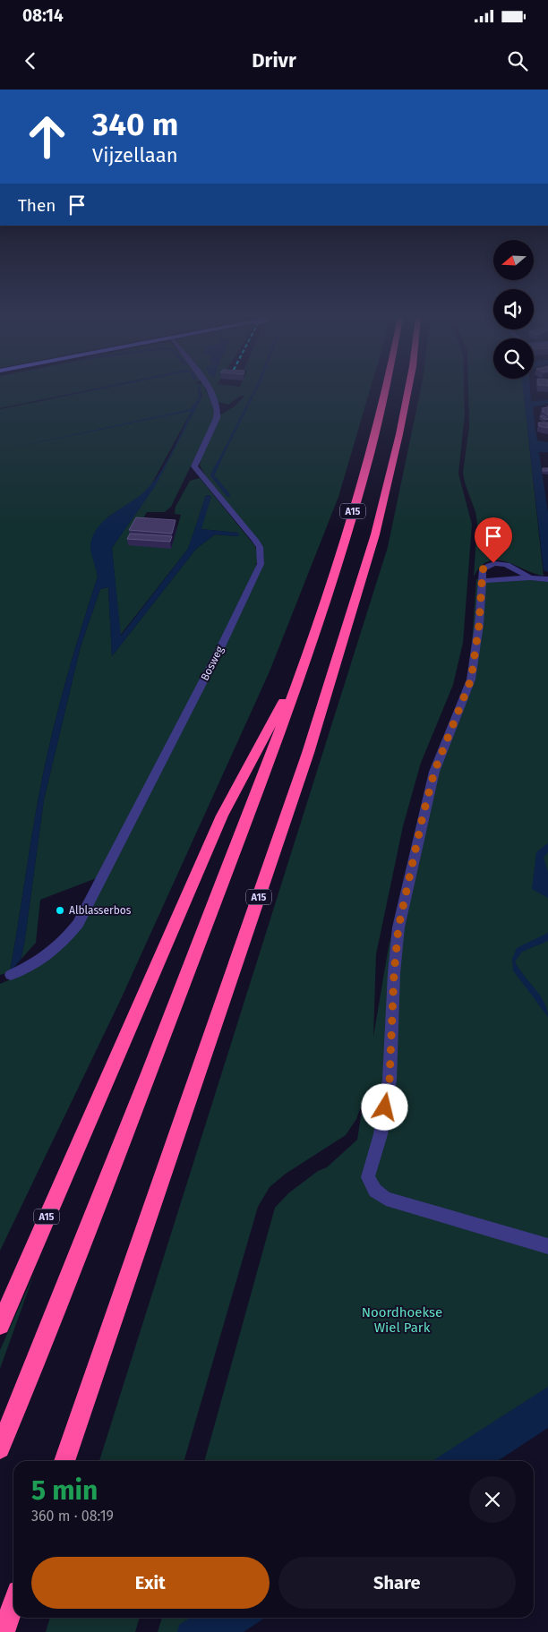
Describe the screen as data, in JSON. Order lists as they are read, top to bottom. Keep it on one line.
{"streets":{"highway":["A15"],"street":["Bosweg"]},"parks":["Noordhoekse Wiel Park"],"places":["Alblasserbos"],"north":"left","page":{"status":"08:14","header":"Drivr","turn":["340 m","Vijzellaan"],"then":"Then","heading":["5 min","360 m · 08:19"],"buttons":["Exit","Share"]}}
